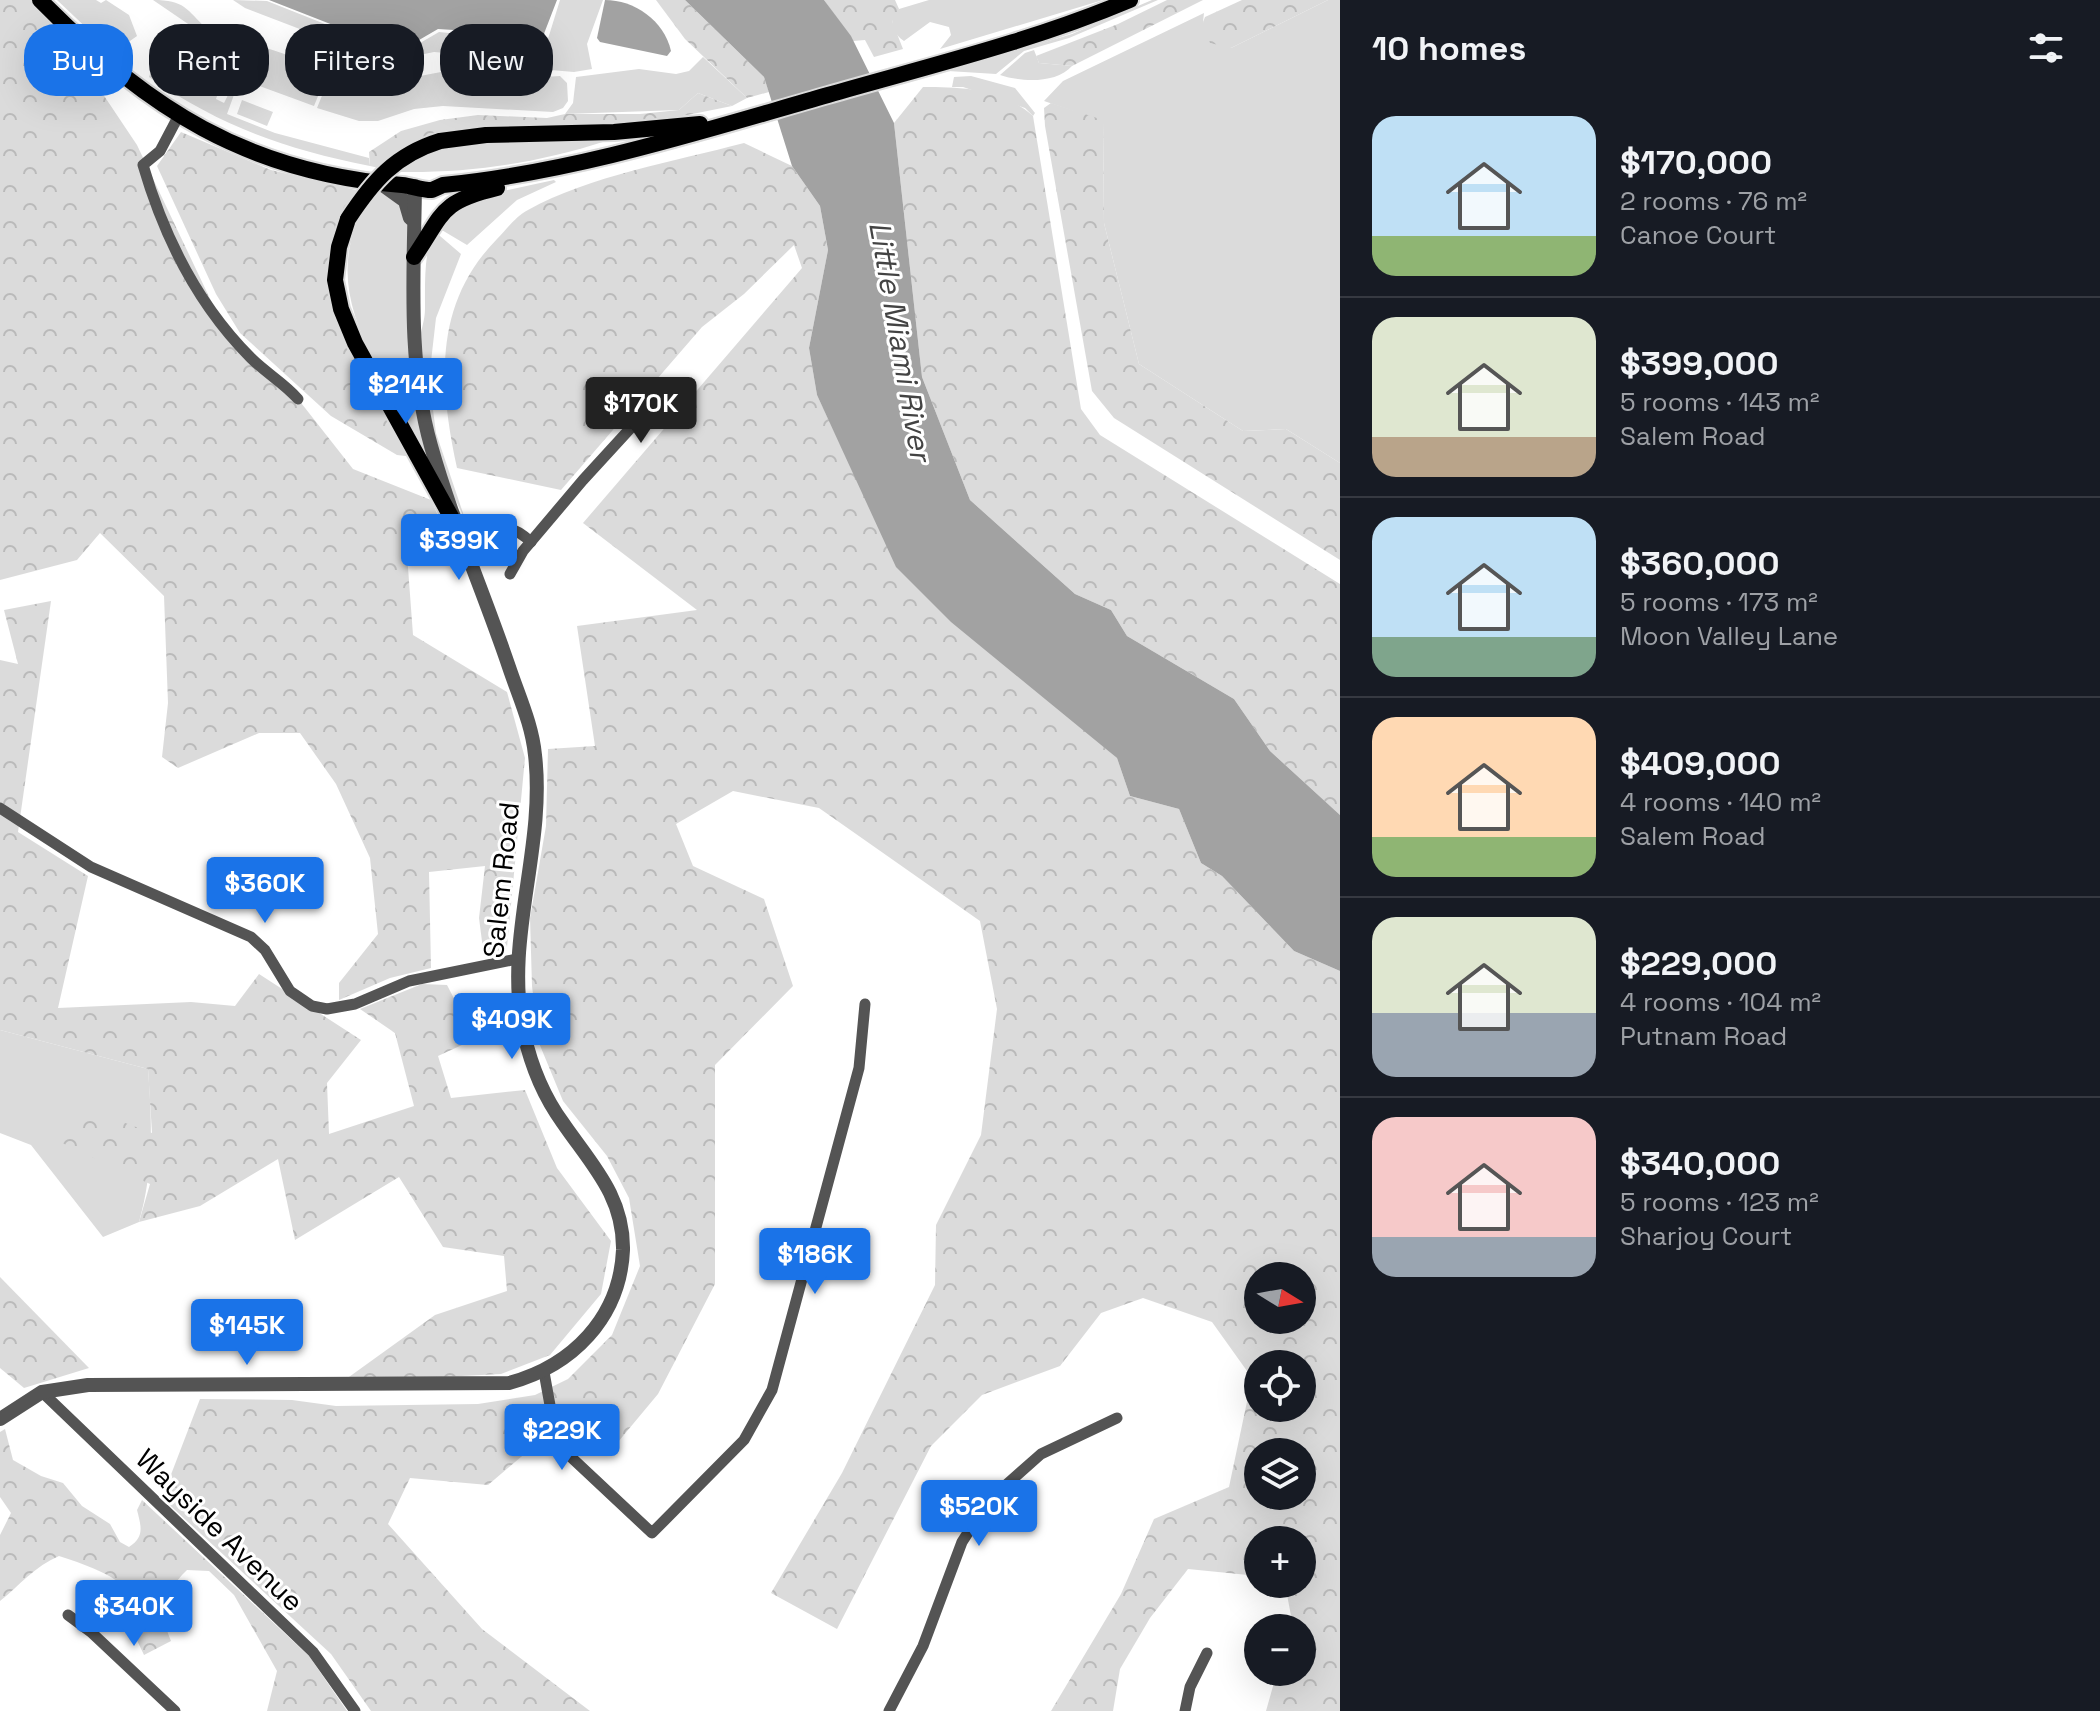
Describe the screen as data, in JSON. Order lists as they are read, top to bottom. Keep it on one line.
{"streets":{"street":["Salem Road","Wayside Avenue"]},"crossings":[["Salem Road","Wayside Avenue"]],"water":["Little Miami River"],"north":"right","page":{"heading":"10 homes","chip":["Buy","Rent","Filters","New"],"list":[{"name":"$170,000","note":"2 rooms · 76 m² · Canoe Court"},{"name":"$399,000","note":"5 rooms · 143 m² · Salem Road"},{"name":"$360,000","note":"5 rooms · 173 m² · Moon Valley Lane"},{"name":"$409,000","note":"4 rooms · 140 m² · Salem Road"},{"name":"$229,000","note":"4 rooms · 104 m² · Putnam Road"},{"name":"$340,000","note":"5 rooms · 123 m² · Sharjoy Court"}],"price":["$214K","$170K","$399K","$360K","$409K","$186K","$145K","$229K","$520K","$340K"],"map_buttons":["+","−"]}}
